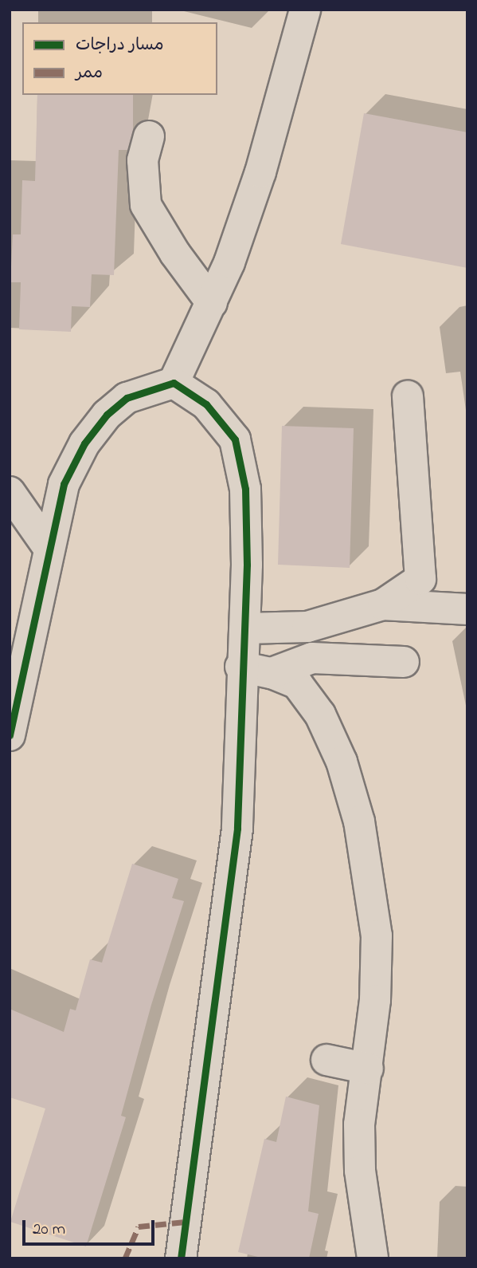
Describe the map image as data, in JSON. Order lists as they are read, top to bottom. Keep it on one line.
{"legend":["مسار دراجات","ممر"],"scale_bar":"20 m"}
